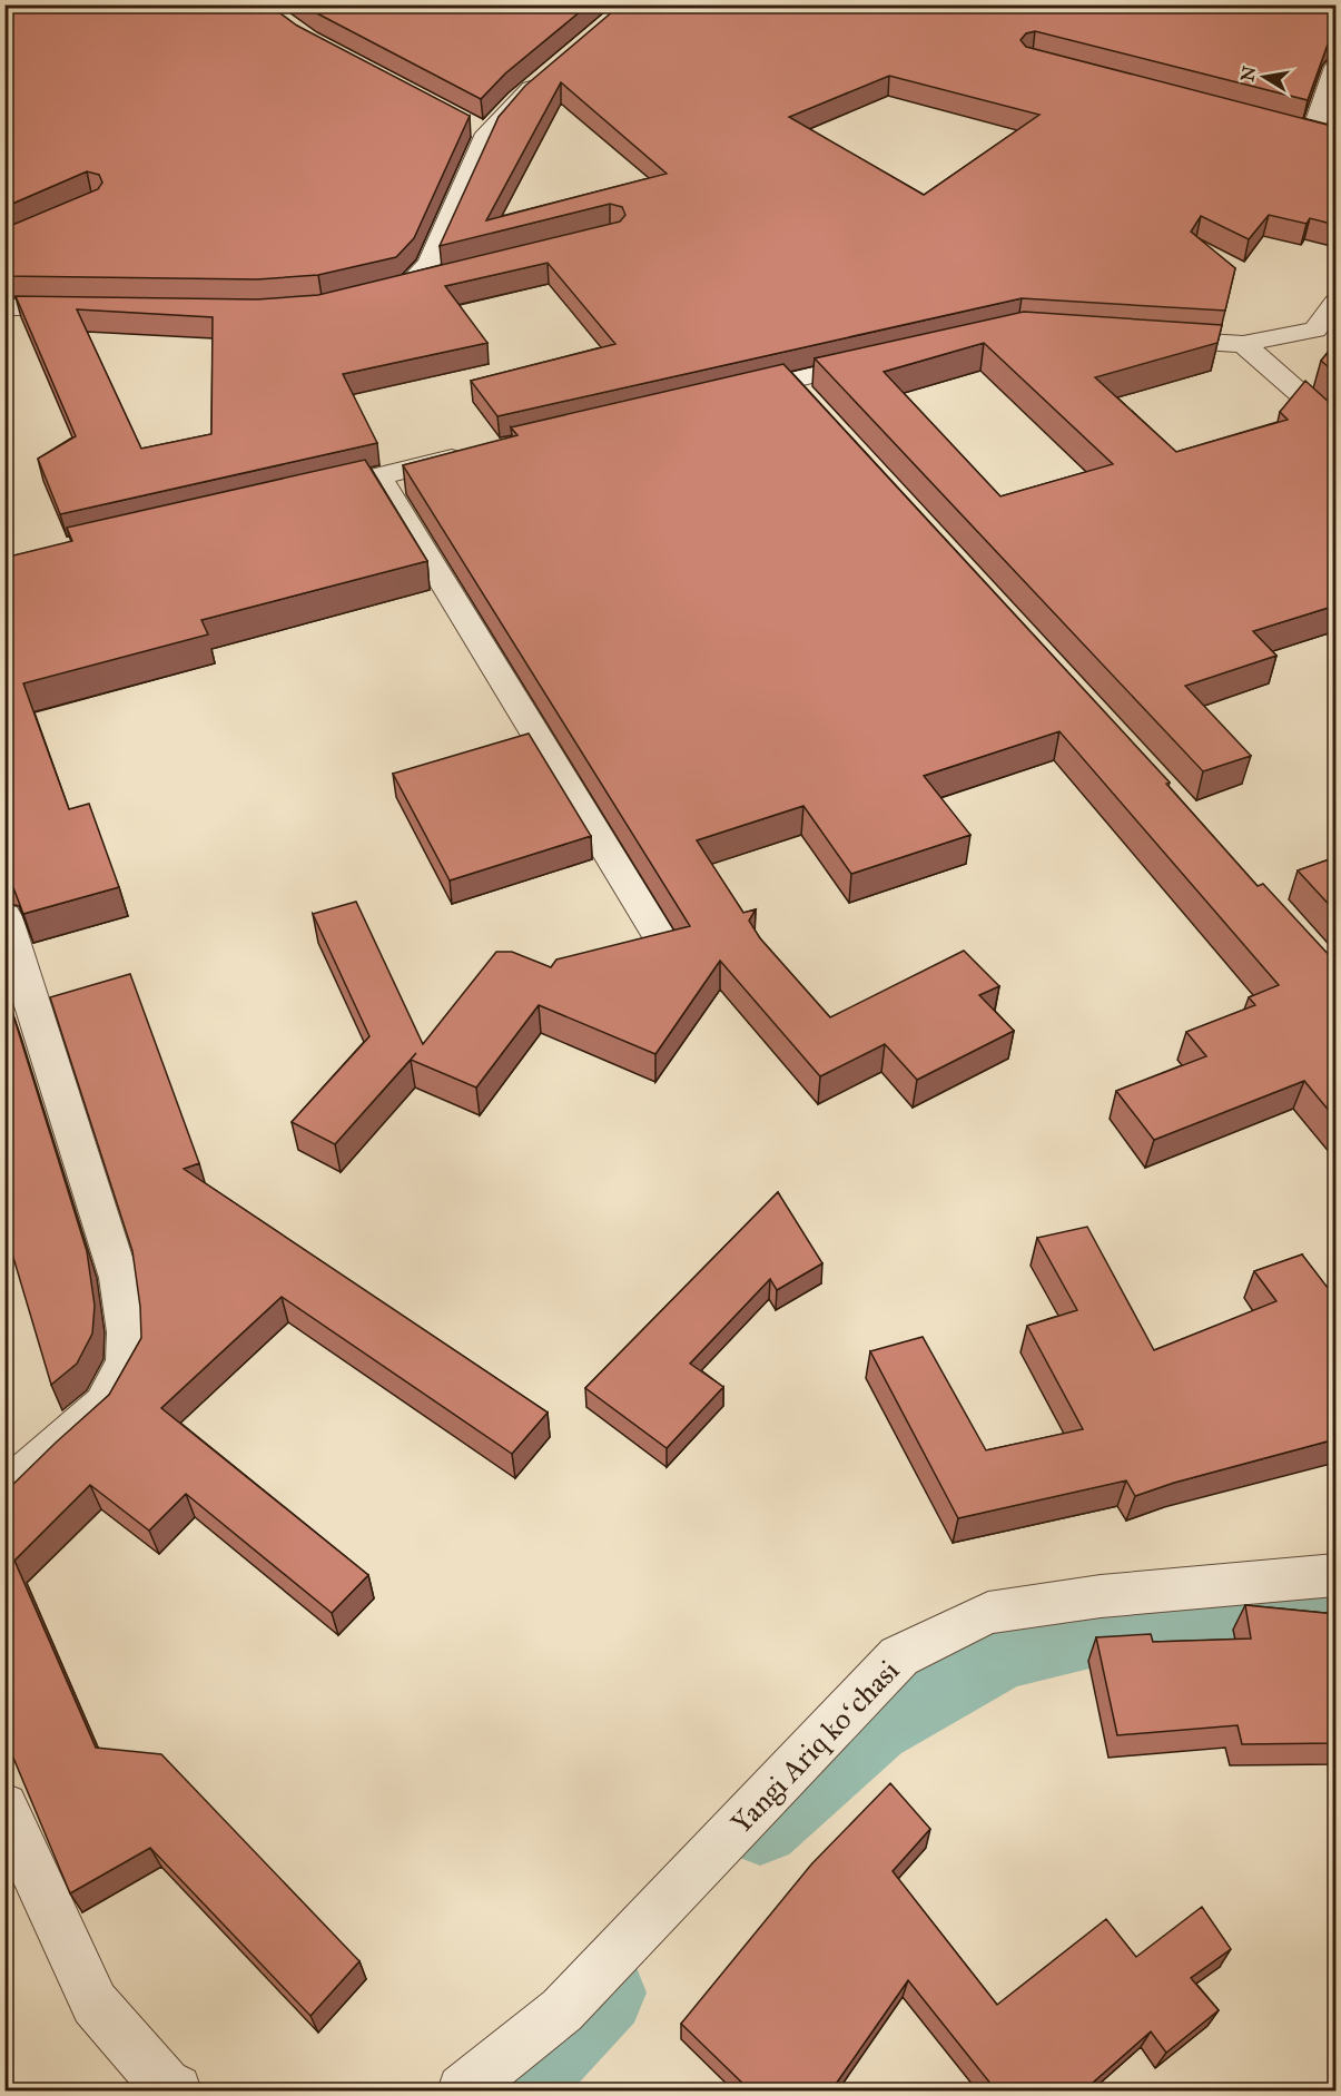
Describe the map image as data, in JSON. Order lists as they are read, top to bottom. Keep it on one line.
{"streets":{"street":["Yangi Ariq koʻchasi"]},"north":"left"}
